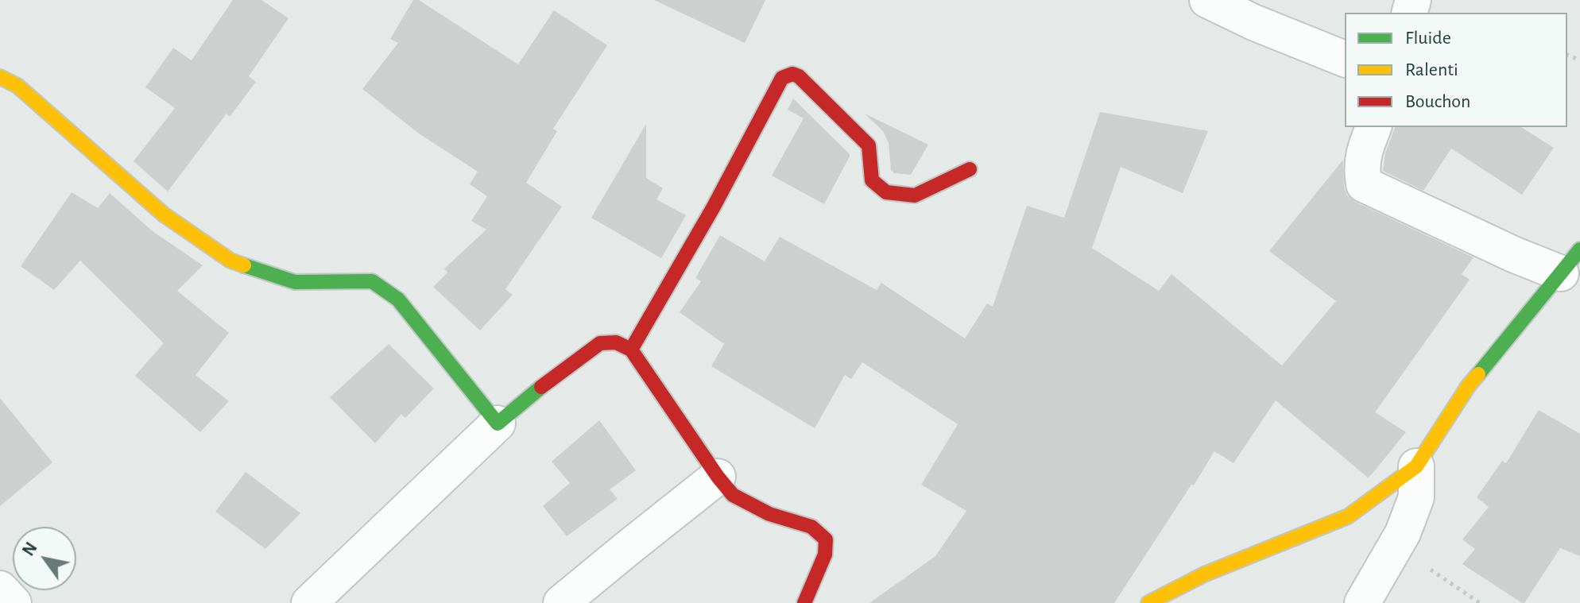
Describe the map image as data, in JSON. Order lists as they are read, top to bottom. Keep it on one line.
{"legend":["Fluide","Ralenti","Bouchon"],"north":"top left"}
